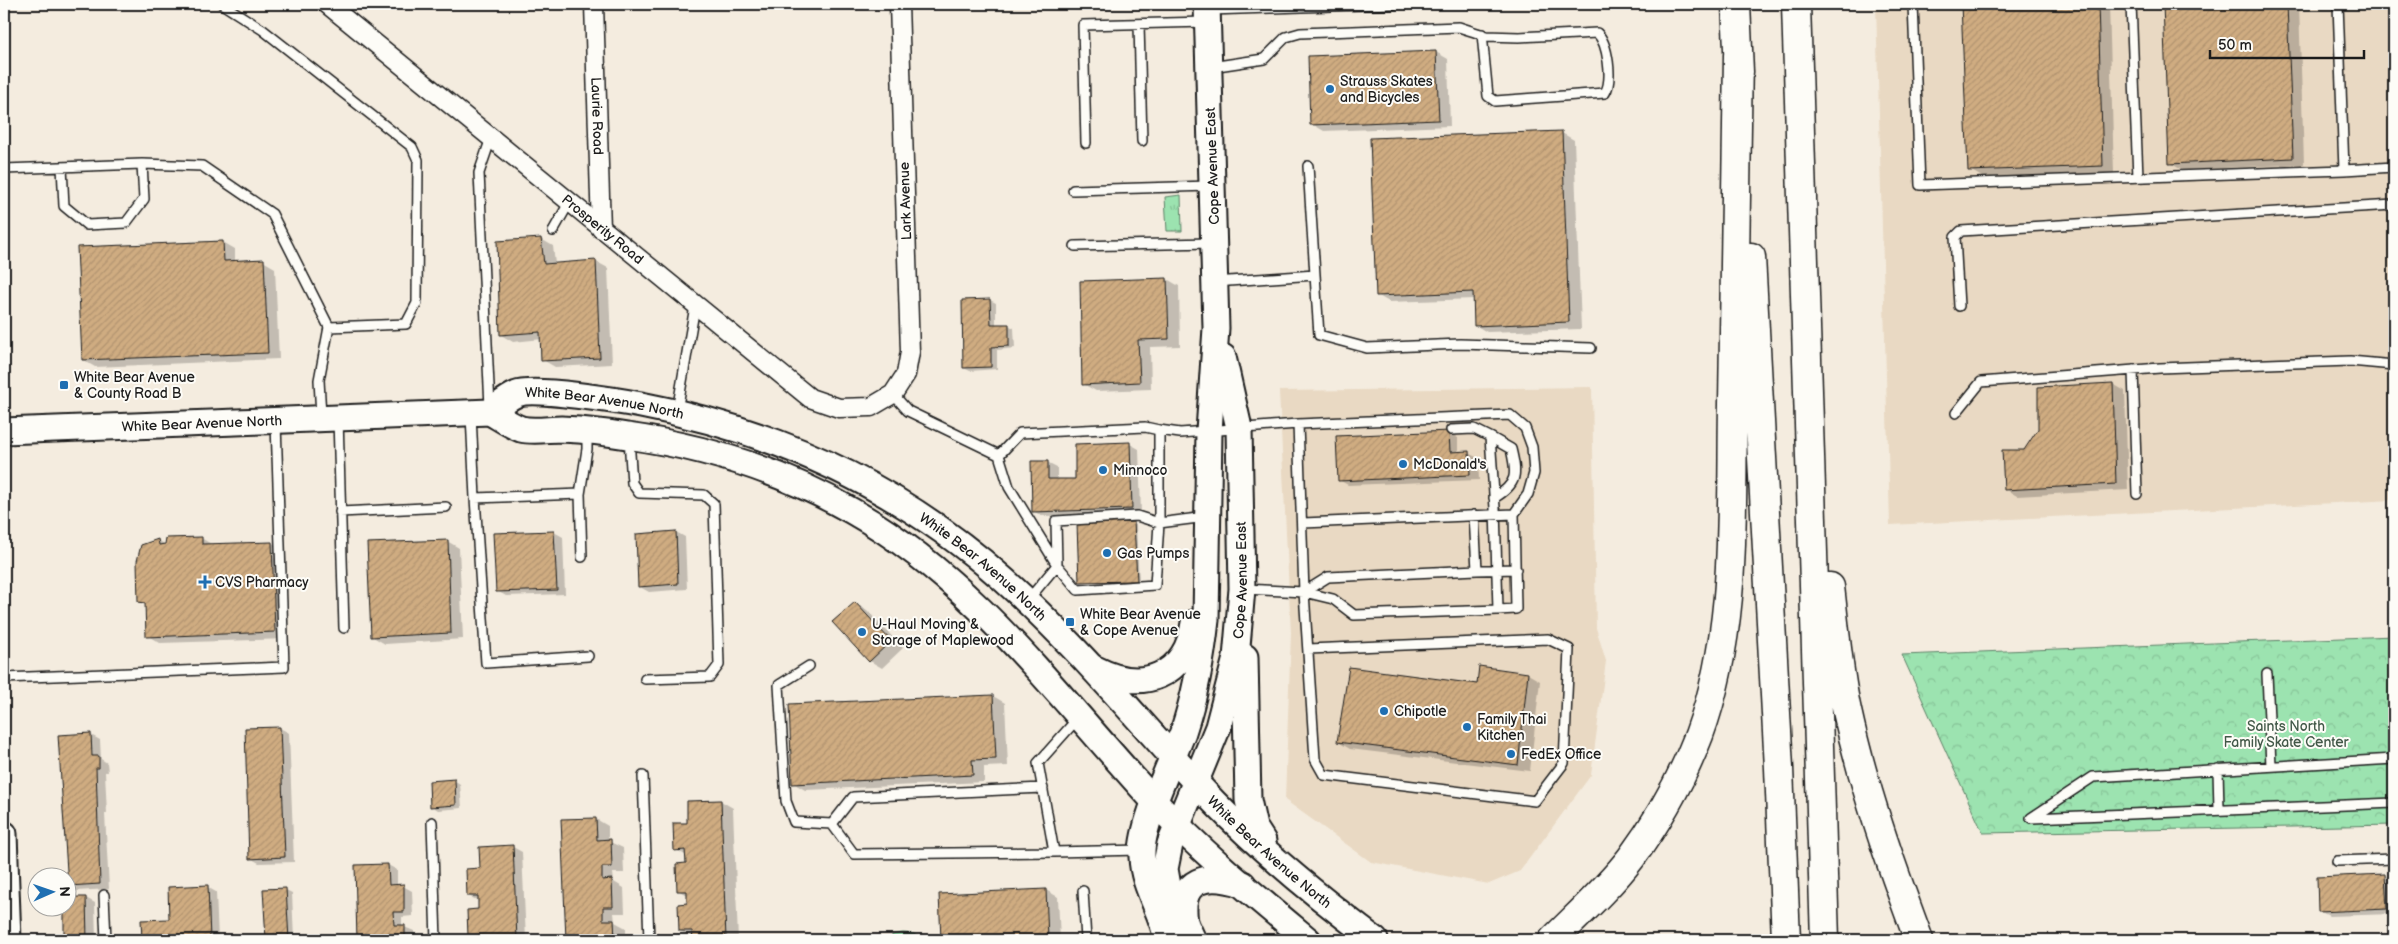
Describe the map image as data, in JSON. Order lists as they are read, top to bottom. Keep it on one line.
{"streets":{"main road":["Cope Avenue East","White Bear Avenue North"],"street":["Laurie Road","Lark Avenue","Prosperity Road"]},"crossings":[["Laurie Road","Prosperity Road"],["Cope Avenue East","White Bear Avenue North"],["Lark Avenue","Prosperity Road"]],"parks":["Saints North Family Skate Center"],"places":{"other":["Strauss Skates and Bicycles","McDonald's","Minnoco","Gas Pumps","U-Haul Moving & Storage of Maplewood","Chipotle","Family Thai Kitchen","FedEx Office"],"transit":["White Bear Avenue & County Road B","White Bear Avenue & Cope Avenue"],"health":["CVS Pharmacy"]},"scale_bar":"50 m","north":"right"}
